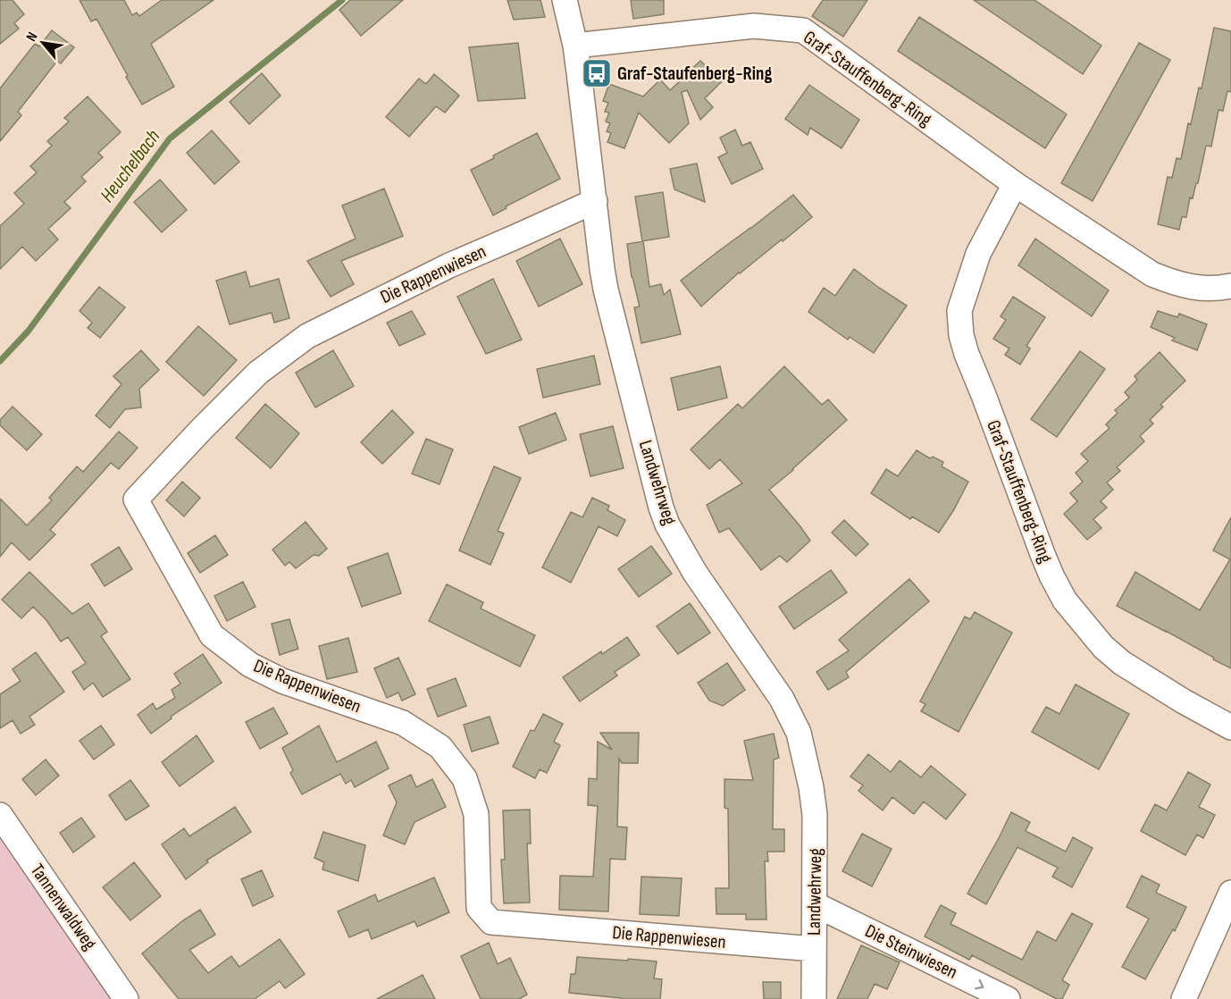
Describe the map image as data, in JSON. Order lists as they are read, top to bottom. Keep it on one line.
{"streets":{"street":["Graf-Stauffenberg-Ring","Die Rappenwiesen","Landwehrweg","Tannenwaldweg","Die Steinwiesen"]},"crossings":[["Graf-Stauffenberg-Ring","Landwehrweg"],["Die Rappenwiesen","Landwehrweg"],["Landwehrweg","Die Steinwiesen"]],"one_way":["Die Steinwiesen"],"water":["Heuchelbach"],"places":{"bus stop":["Graf-Staufenberg-Ring"]},"north":"top left"}
